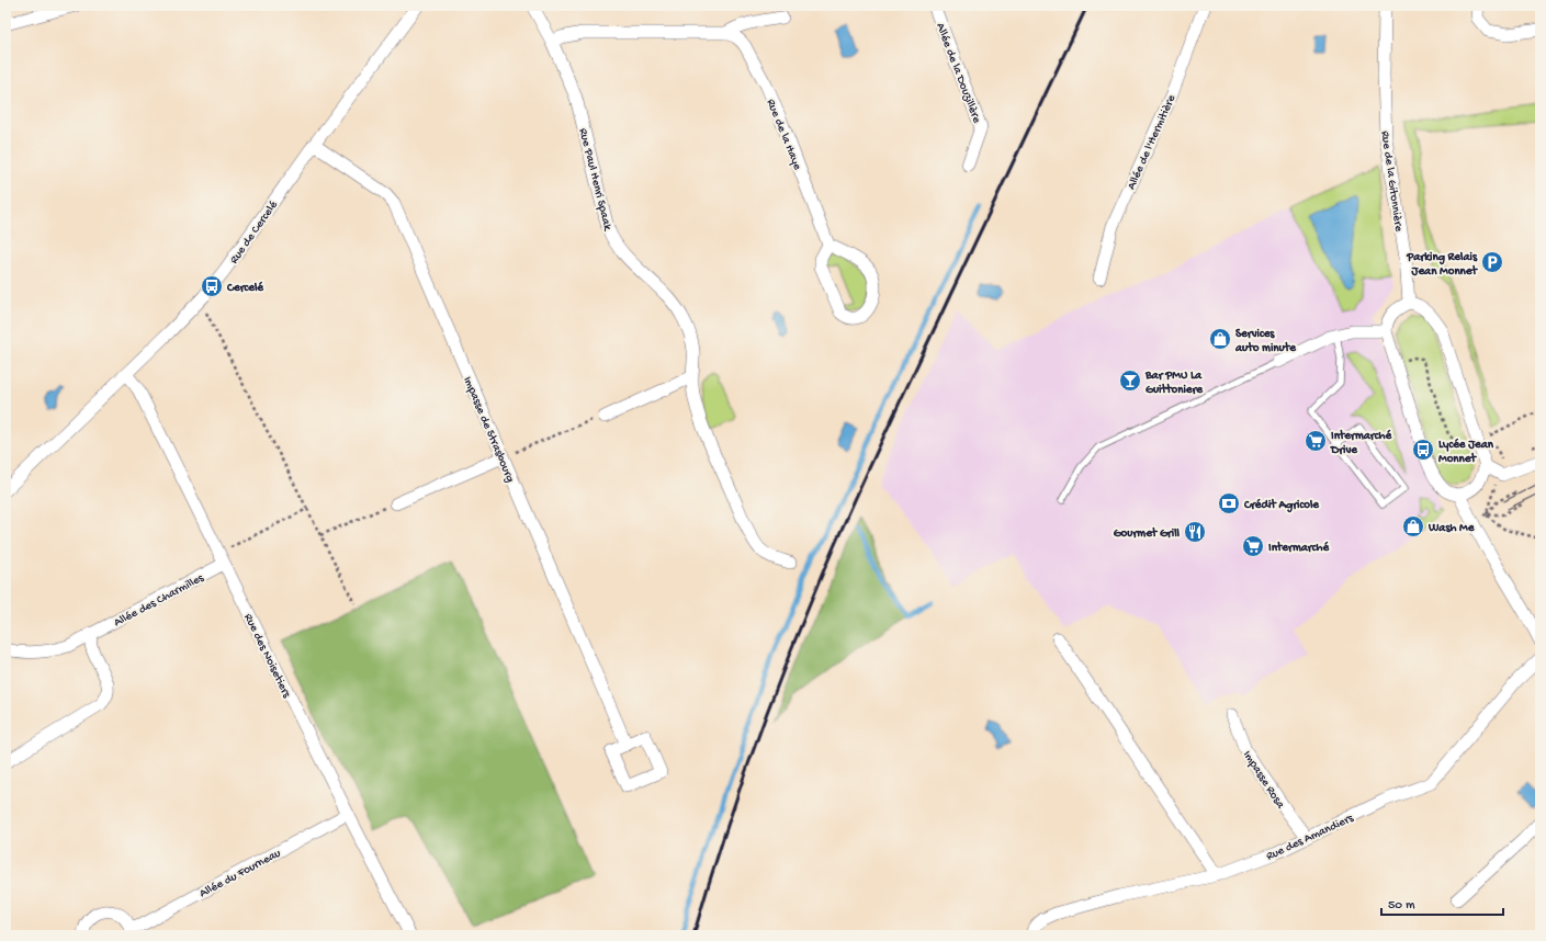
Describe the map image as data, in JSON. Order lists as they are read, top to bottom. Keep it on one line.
{"streets":{"street":["Allée de la Douzillère","Rue de la Haye","Allée de l'Hermitière","Rue Paul Henri Spaak","Rue de la Gitonnière","Rue de Cercelé","Impasse de Strasbourg","Allée des Charmilles","Rue des Noisetiers","Impasse Rosa","Rue des Amandiers","Allée du Fourneau"]},"crossings":[["Rue de Cercelé","Impasse de Strasbourg"],["Rue de Cercelé","Rue des Noisetiers"],["Allée des Charmilles","Rue des Noisetiers"],["Rue des Noisetiers","Allée du Fourneau"],["Impasse Rosa","Rue des Amandiers"]],"places":{"parking":["Parking Relais Jean Monnet"],"bus stop":["Cercelé","Lycée Jean Monnet"],"shop":["Services auto minute","Wash Me"],"bar":["Bar PMU La Guittoniere"],"supermarket":["Intermarché Drive","Intermarché"],"bank":["Crédit Agricole"],"restaurant":["Gourmet Grill"]},"scale_bar":"50 m"}
